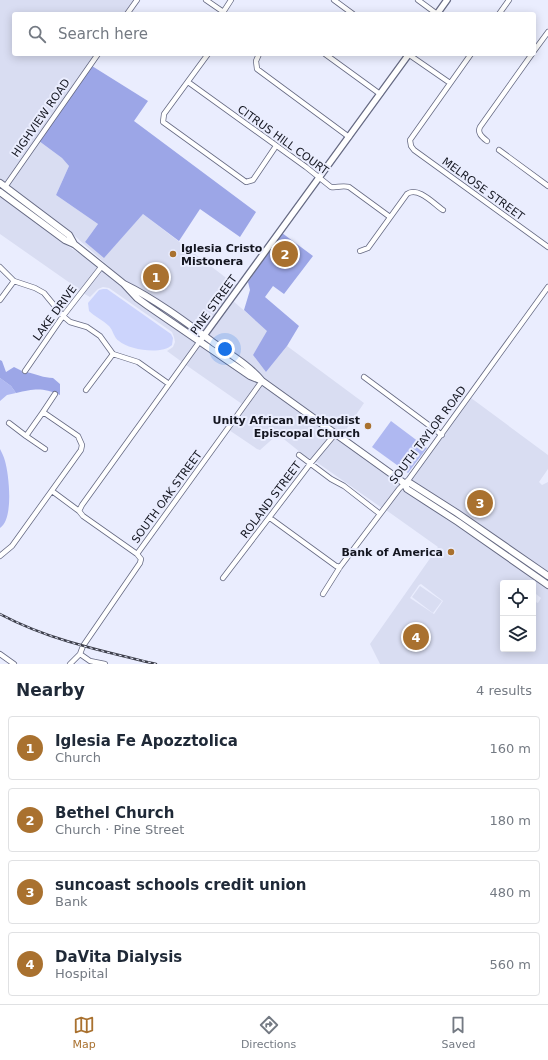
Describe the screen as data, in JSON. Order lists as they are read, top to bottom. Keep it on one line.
{"streets":{"street":["HIGHVIEW ROAD","CITRUS HILL COURT","MELROSE STREET","PINE STREET","LAKE DRIVE","SOUTH TAYLOR ROAD","SOUTH OAK STREET","ROLAND STREET"]},"crossings":[["CITRUS HILL COURT","PINE STREET"]],"places":["Iglesia Cristo Mistonera","Unity African Methodist Episcopal Church","Bank of America"],"page":{"search":"Search here","pins":["2","1","3","4"],"heading":["Nearby","4 results"],"list":[{"mark":"1","name":"Iglesia Fe Apozztolica","note":"Church","value":"160 m"},{"mark":"2","name":"Bethel Church","note":"Church · Pine Street","value":"180 m"},{"mark":"3","name":"suncoast schools credit union","note":"Bank","value":"480 m"},{"mark":"4","name":"DaVita Dialysis","note":"Hospital","value":"560 m"}],"nav":["Map","Directions","Saved"]}}
